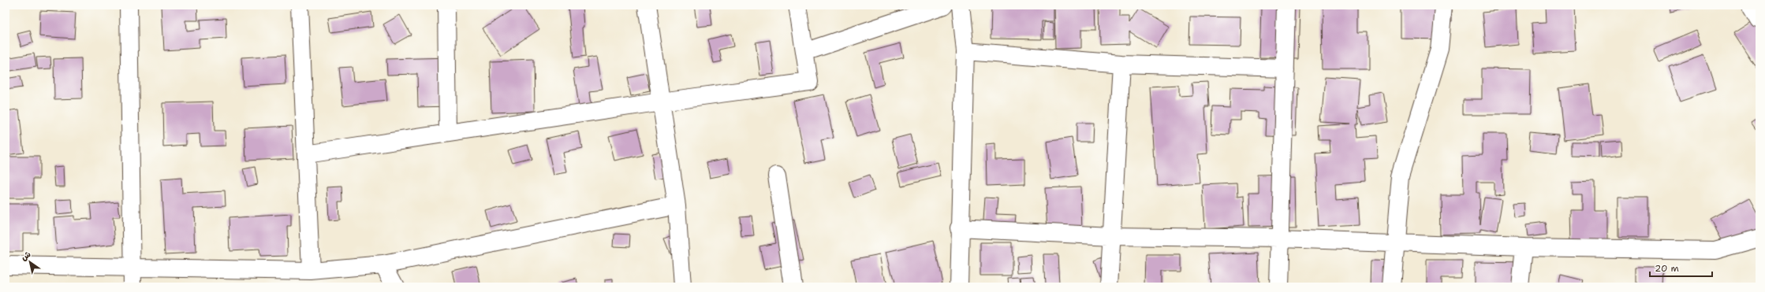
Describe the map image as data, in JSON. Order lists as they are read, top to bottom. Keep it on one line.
{"scale_bar":"20 m","north":"top left"}
